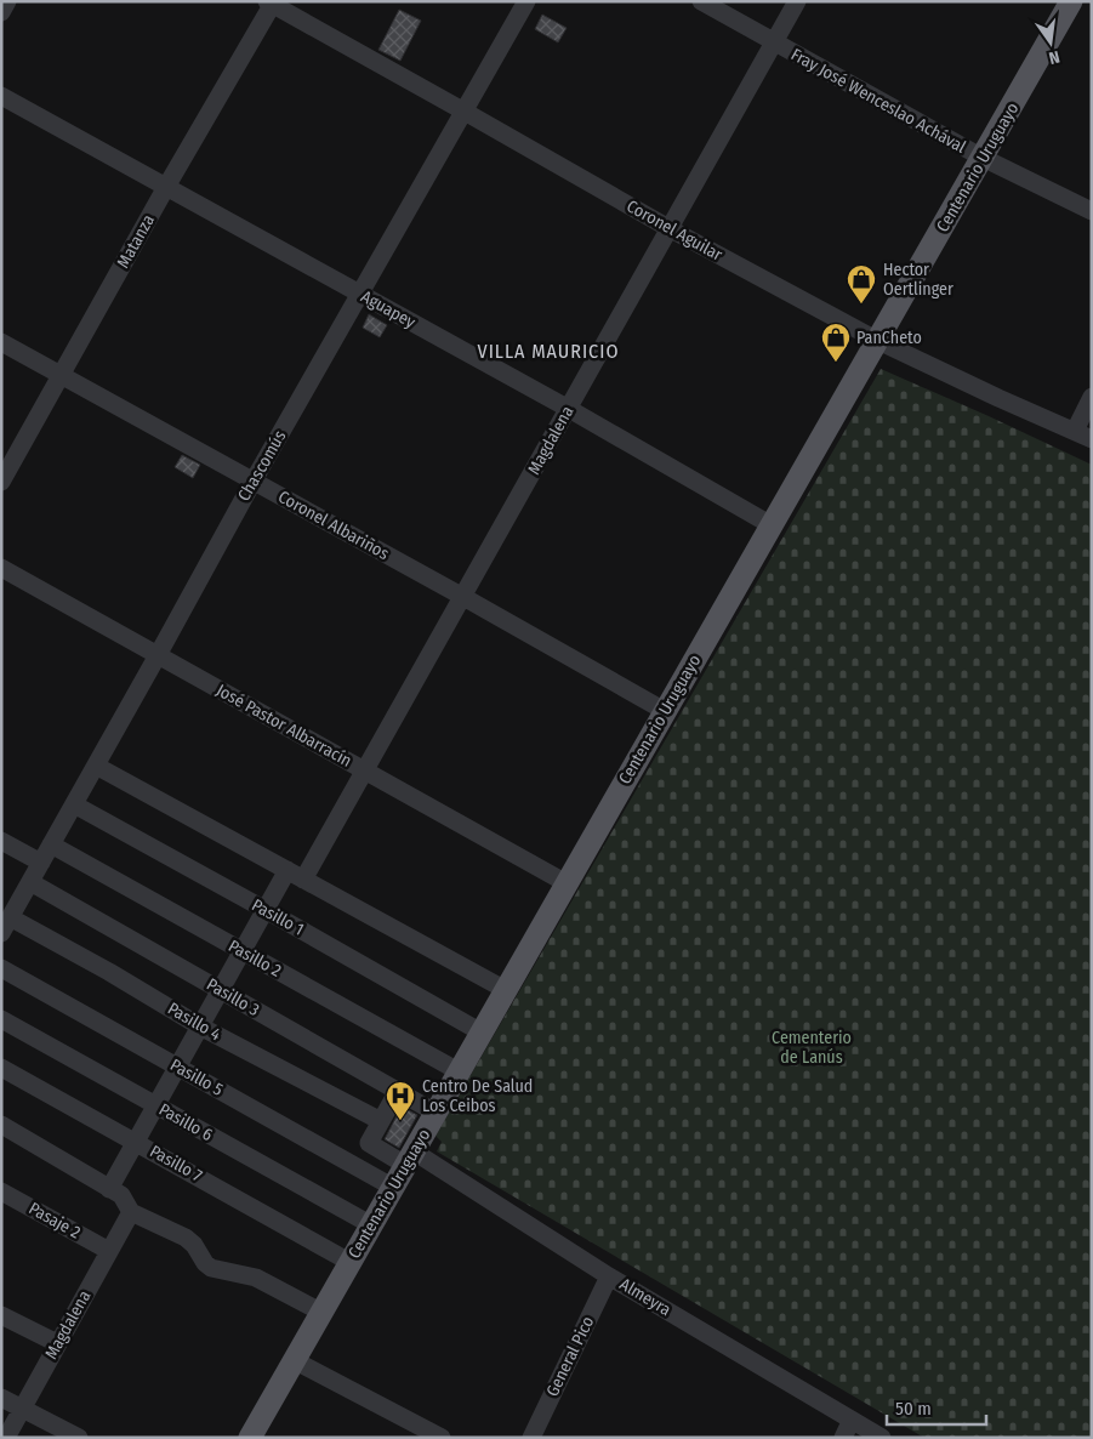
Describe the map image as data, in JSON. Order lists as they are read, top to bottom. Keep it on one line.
{"streets":{"main road":["Centenario Uruguayo"],"street":["Fray José Wenceslao Achával","Coronel Aguilar","Matanza","Aguapey","Magdalena","Chascomús","Coronel Albariños","José Pastor Albarracín","Pasillo 1","Pasillo 2","Pasillo 3","Pasillo 4","Pasillo 5","Pasillo 6","Pasillo 7","Pasaje 2","Almeyra","General Pico"]},"crossings":[["Fray José Wenceslao Achával","Centenario Uruguayo"],["Fray José Wenceslao Achával","Magdalena"],["Centenario Uruguayo","Coronel Aguilar"],["Centenario Uruguayo","Aguapey"],["Centenario Uruguayo","Coronel Albariños"],["Centenario Uruguayo","José Pastor Albarracín"],["Centenario Uruguayo","Pasillo 1"],["Centenario Uruguayo","Pasillo 2"],["Centenario Uruguayo","Pasillo 3"],["Centenario Uruguayo","Pasillo 5"],["Centenario Uruguayo","Pasillo 6"],["Centenario Uruguayo","Pasillo 7"],["Centenario Uruguayo","Almeyra"],["Coronel Aguilar","Matanza"],["Coronel Aguilar","Magdalena"],["Coronel Aguilar","Chascomús"],["Matanza","Aguapey"],["Matanza","Coronel Albariños"],["Aguapey","Magdalena"],["Aguapey","Chascomús"],["Magdalena","Coronel Albariños"],["Magdalena","José Pastor Albarracín"],["Magdalena","Pasillo 1"],["Magdalena","Pasillo 2"],["Magdalena","Pasillo 3"],["Magdalena","Pasillo 4"],["Magdalena","Pasillo 5"],["Magdalena","Pasillo 6"],["Magdalena","Pasillo 7"],["Magdalena","Pasaje 2"],["Chascomús","Coronel Albariños"],["Chascomús","José Pastor Albarracín"],["Chascomús","Pasillo 1"],["Chascomús","Pasillo 2"],["Chascomús","Pasillo 3"],["Chascomús","Pasillo 4"],["Pasillo 4","Almeyra"],["Almeyra","General Pico"]],"districts":["VILLA MAURICIO"],"parks":["Cementerio de Lanús"],"places":{"shop":["Hector Oertlinger","PanCheto"],"hospital":["Centro De Salud Los Ceibos"]},"scale_bar":"50 m","north":"bottom"}
